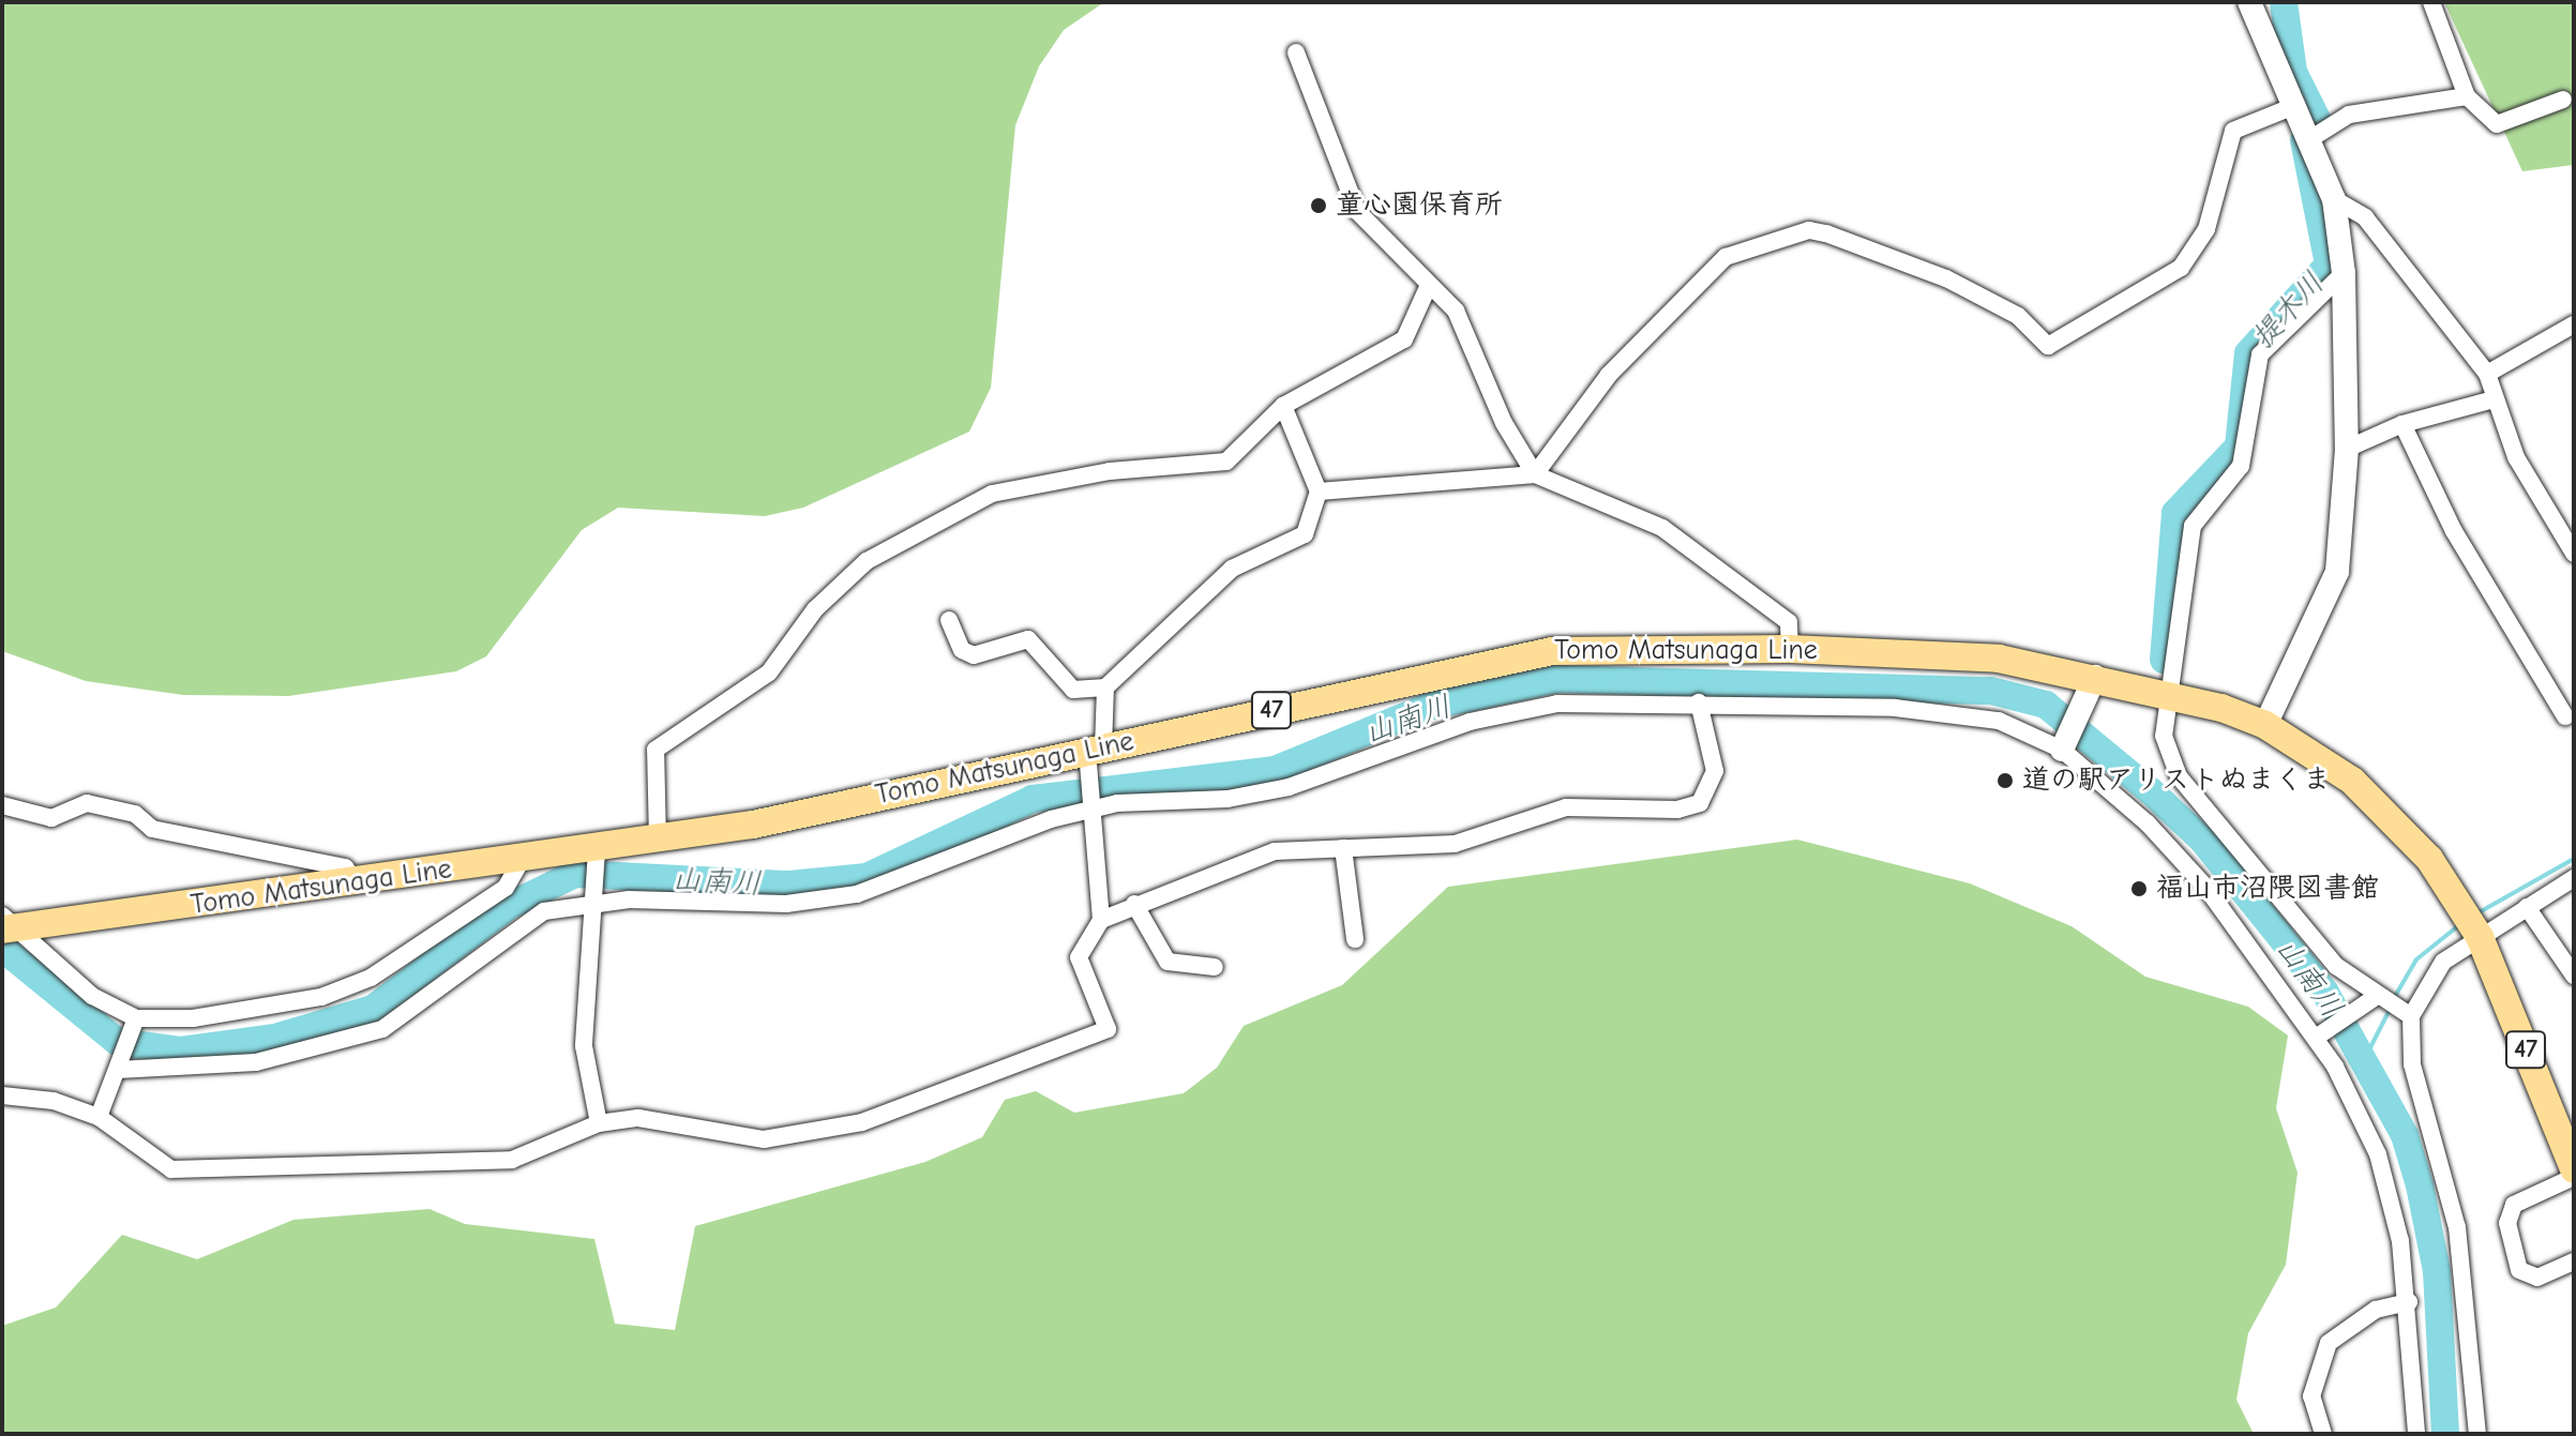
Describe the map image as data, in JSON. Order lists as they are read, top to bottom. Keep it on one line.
{"streets":{"main road":["Tomo Matsunaga Line","47"]},"water":["提木川","山南川"],"places":["童心園保育所","道の駅アリストぬまくま","福山市沼隈図書館"]}
